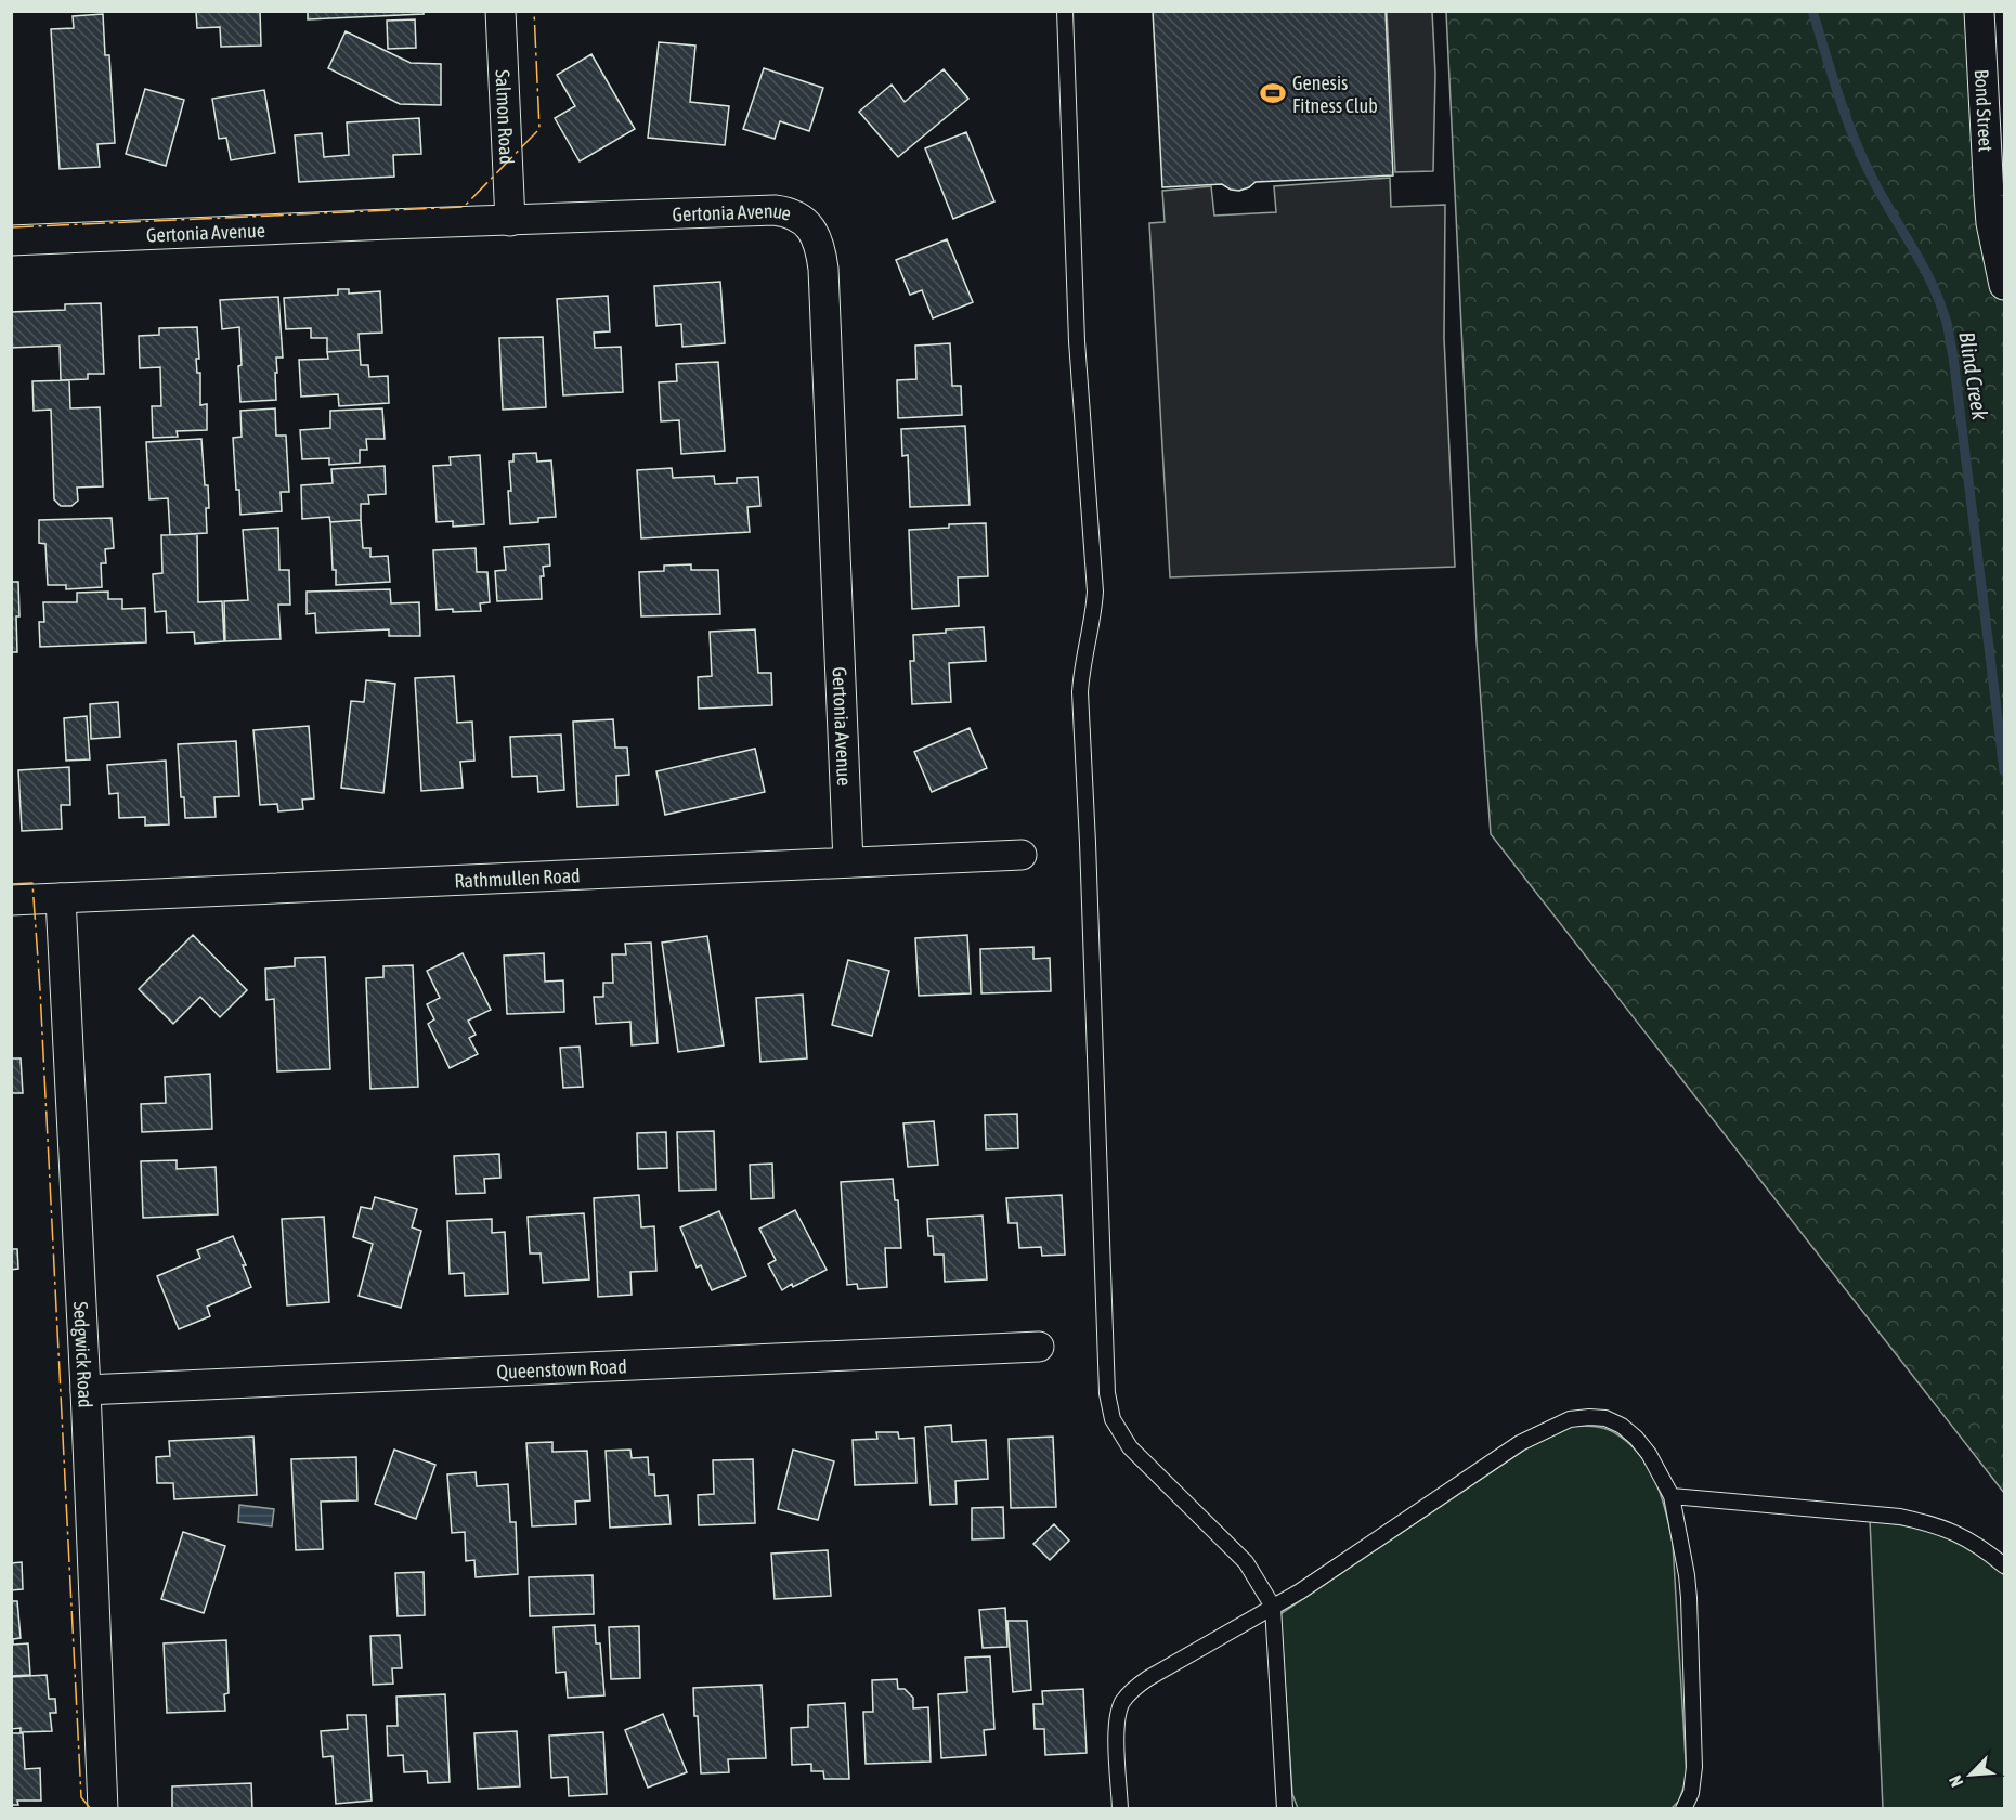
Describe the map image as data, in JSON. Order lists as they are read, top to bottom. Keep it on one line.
{"streets":{"street":["Bond Street","Salmon Road","Gertonia Avenue","Rathmullen Road","Sedgwick Road","Queenstown Road"]},"crossings":[["Salmon Road","Gertonia Avenue"],["Gertonia Avenue","Rathmullen Road"],["Rathmullen Road","Sedgwick Road"],["Sedgwick Road","Queenstown Road"]],"water":["Blind Creek"],"places":{"sports":["Genesis Fitness Club"]},"north":"bottom left"}
